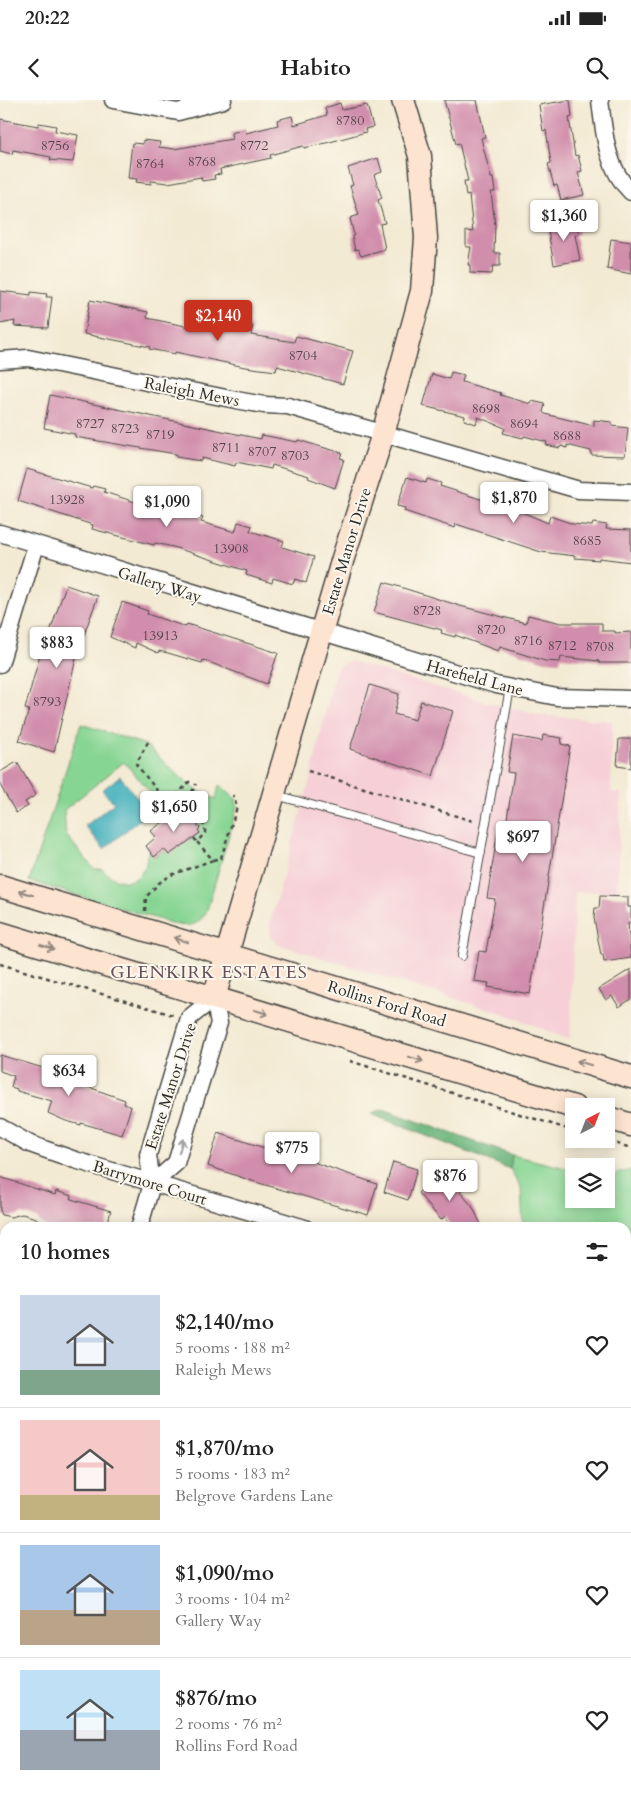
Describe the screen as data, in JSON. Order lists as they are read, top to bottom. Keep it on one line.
{"streets":{"main road":["Estate Manor Drive","Rollins Ford Road"],"street":["Raleigh Mews","Gallery Way","Harefield Lane","Barrymore Court"]},"crossings":[["Raleigh Mews","Estate Manor Drive"],["Estate Manor Drive","Gallery Way"],["Estate Manor Drive","Harefield Lane"],["Estate Manor Drive","Rollins Ford Road"],["Estate Manor Drive","Barrymore Court"],["Gallery Way","Harefield Lane"]],"districts":["GLENKIRK ESTATES"],"house_numbers":["8780","8756","8772","8768","8764","8704","8698","8727","8694","8723","8719","8688","8711","8707","8703","13928","8685","13908","8728","8720","13913","8716","8712","8708","8793"],"north":"top right","page":{"status":"20:22","header":"Habito","price":["$1,360","$2,140","$1,870","$1,090","$883","$1,650","$697","$634","$775","$876"],"heading":"10 homes","list":[{"name":"$2,140/mo","note":"5 rooms · 188 m² · Raleigh Mews"},{"name":"$1,870/mo","note":"5 rooms · 183 m² · Belgrove Gardens Lane"},{"name":"$1,090/mo","note":"3 rooms · 104 m² · Gallery Way"},{"name":"$876/mo","note":"2 rooms · 76 m² · Rollins Ford Road"}]}}
